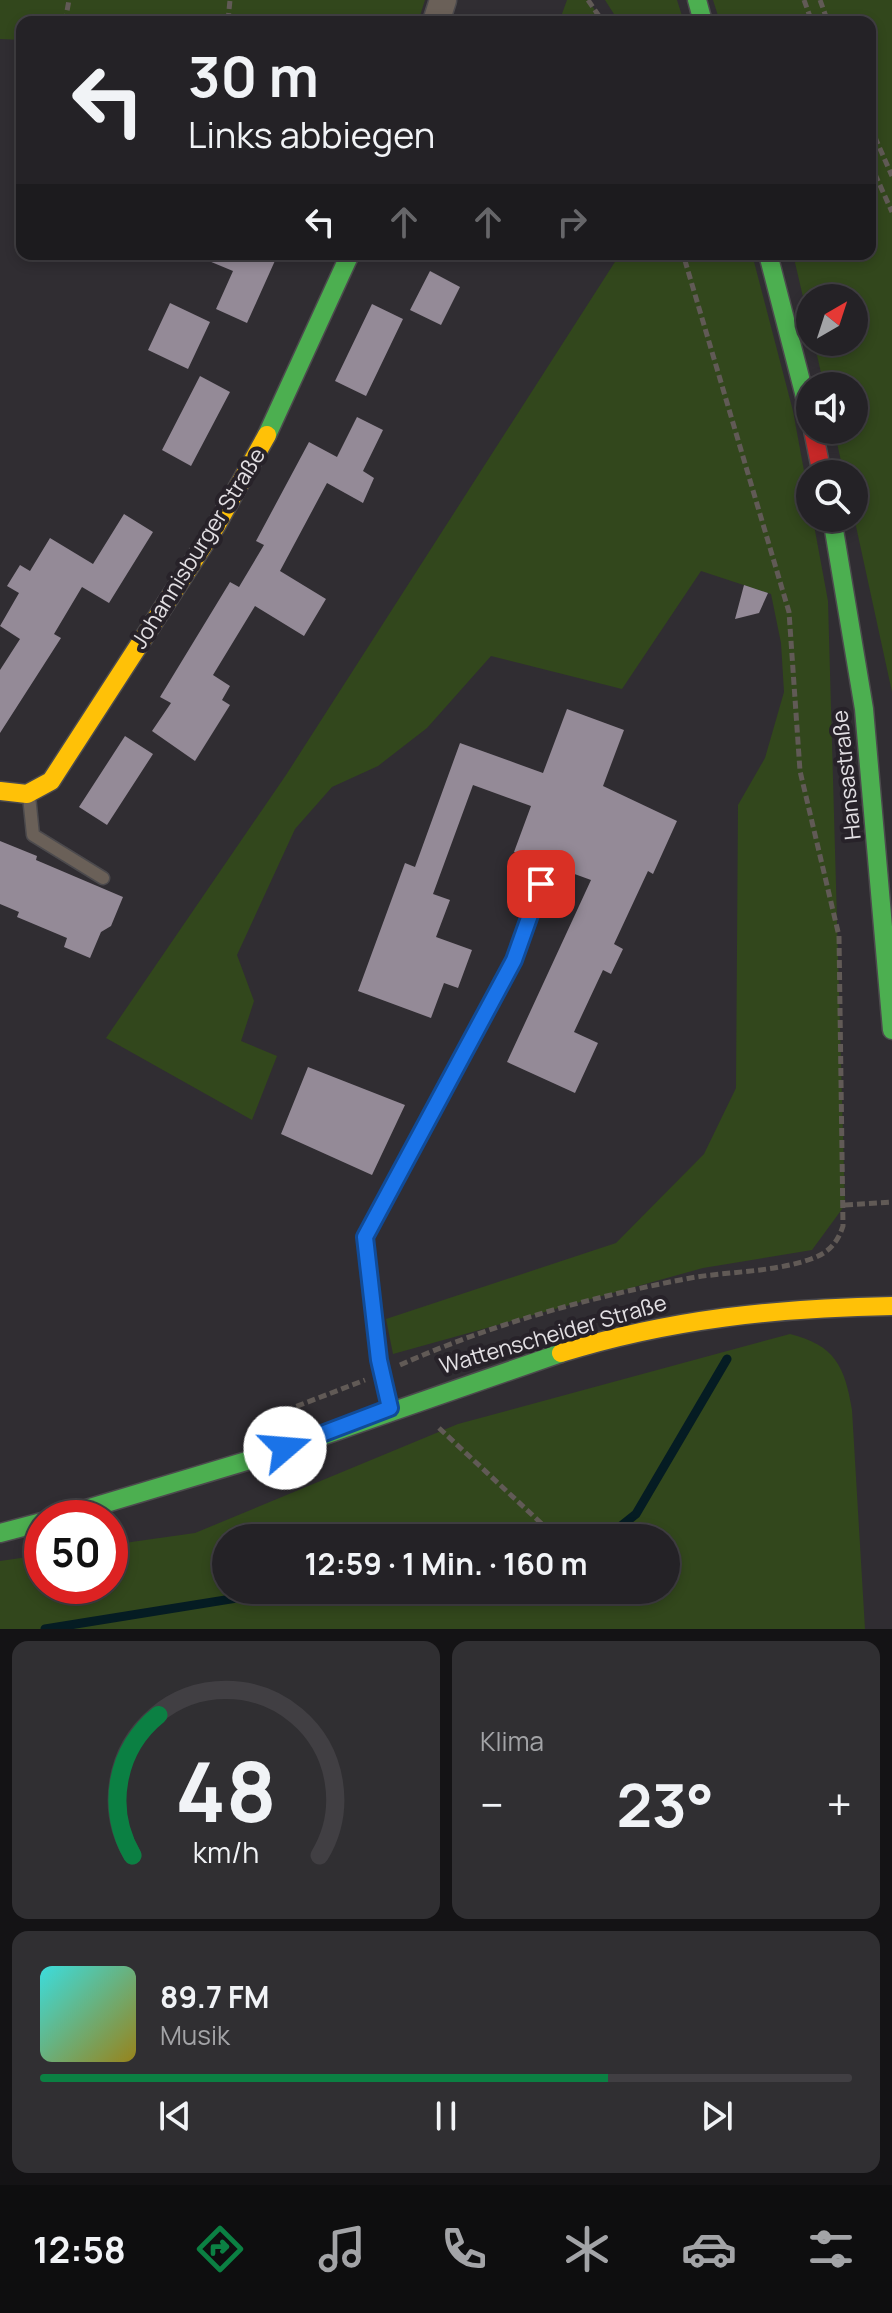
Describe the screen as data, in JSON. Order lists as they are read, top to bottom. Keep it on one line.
{"streets":{"street":["Johannisburger Straße","Hansastraße","Wattenscheider Straße"]},"north":"top right","page":{"turn":["30 m","Links abbiegen"],"limit":"50","trip":"12:59 · 1 Min. · 160 m","tile":"Klima","heat":["−","23°","+"],"song":["89.7 FM","Musik"],"tabs":"12:58","gauge":["48","km/h"]}}
